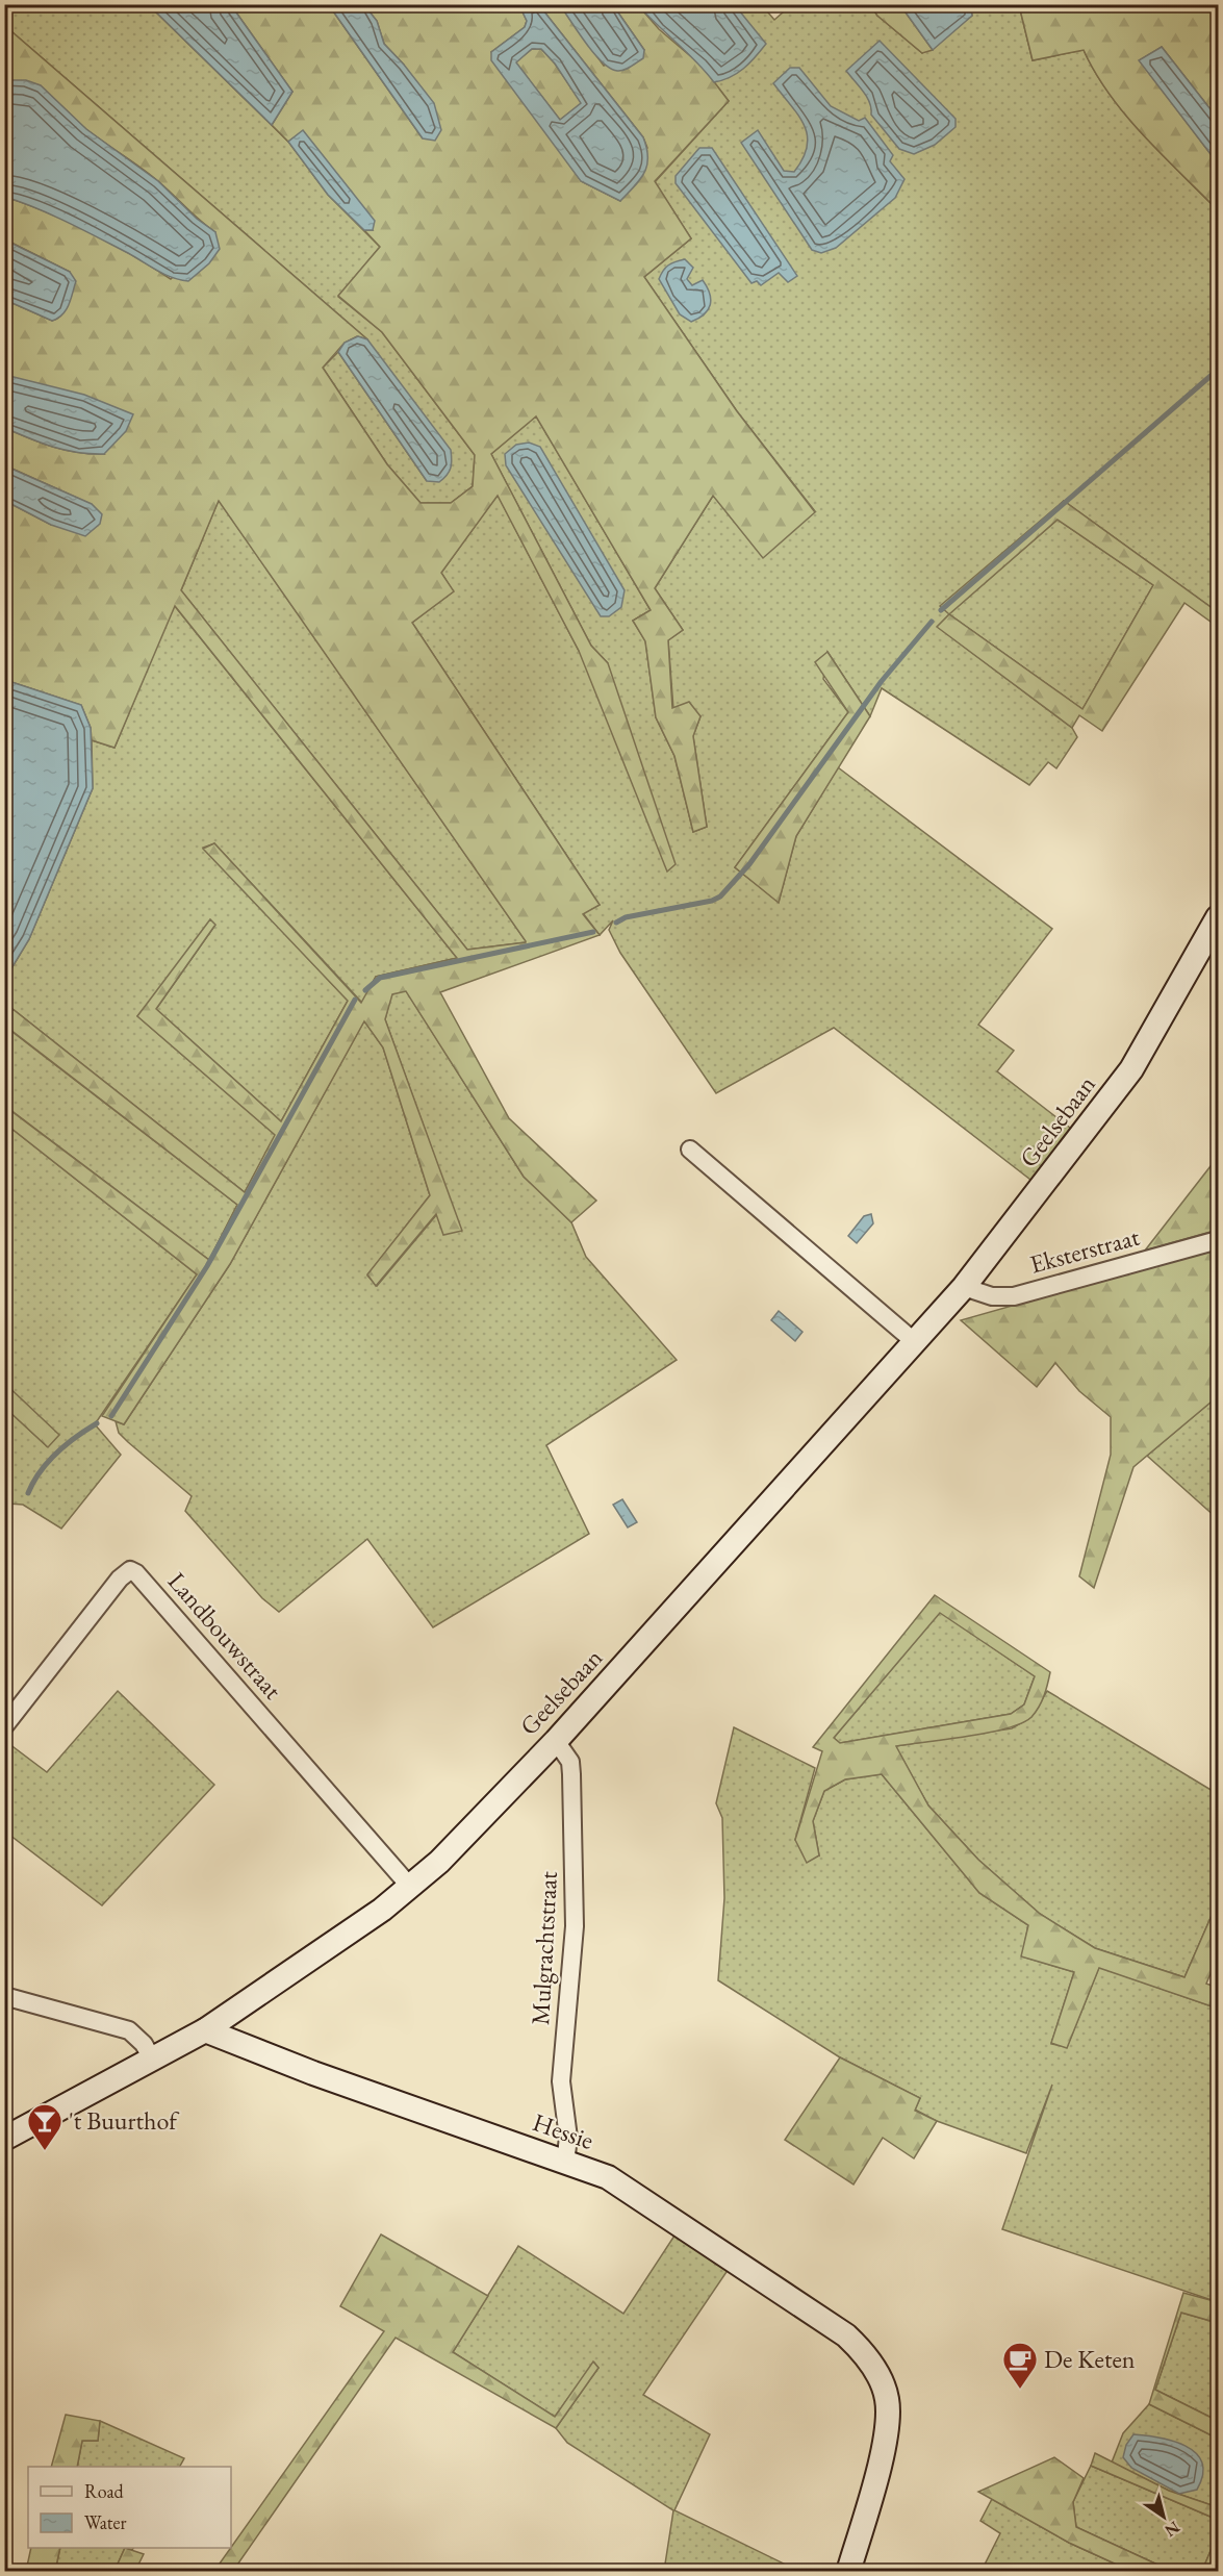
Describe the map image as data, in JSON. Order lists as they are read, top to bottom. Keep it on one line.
{"streets":{"street":["Geelsebaan","Eksterstraat","Landbouwstraat","Mulgrachtstraat","Hessie"]},"crossings":[["Geelsebaan","Eksterstraat"],["Geelsebaan","Landbouwstraat"],["Geelsebaan","Mulgrachtstraat"],["Geelsebaan","Hessie"],["Mulgrachtstraat","Hessie"]],"places":{"bar":["'t Buurthof"],"cafe":["De Keten"]},"legend":["Road","Water"],"north":"bottom right"}
